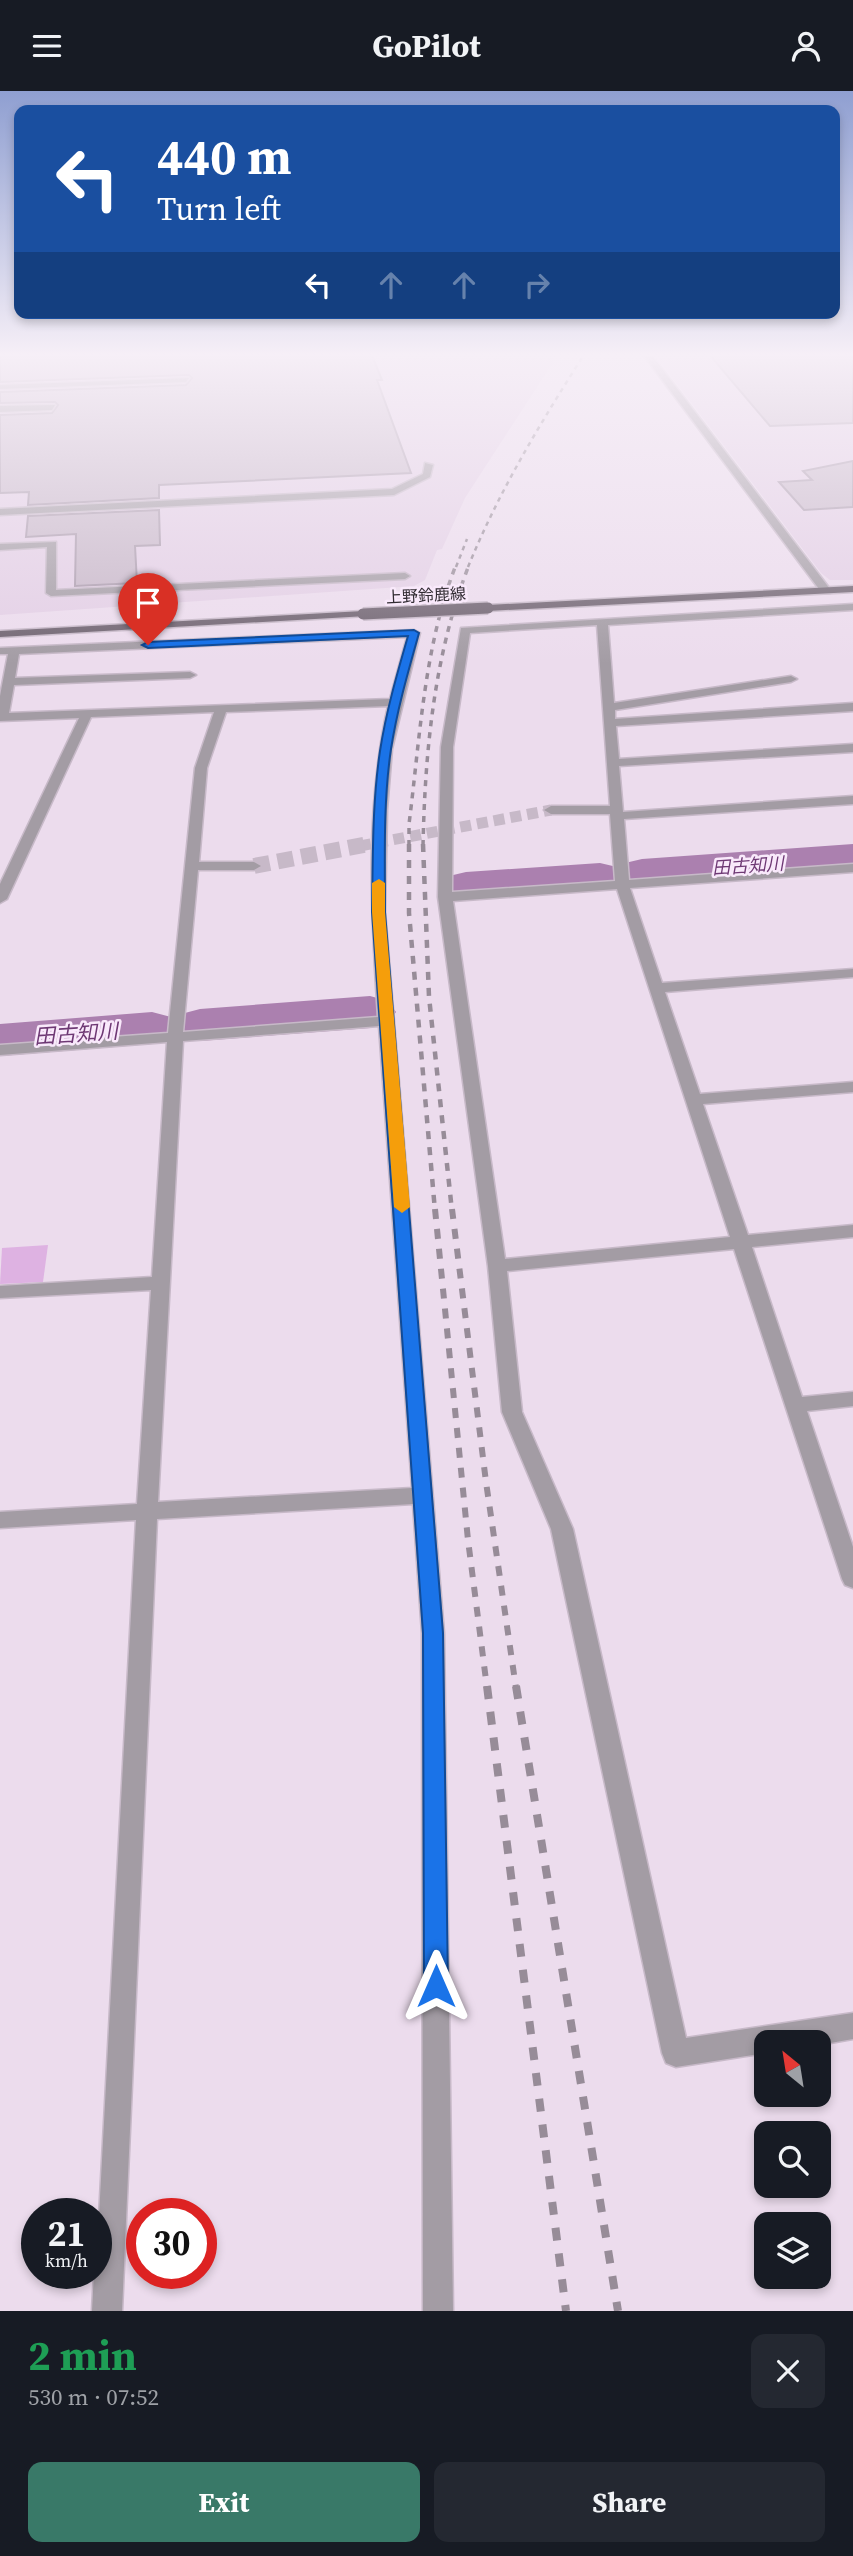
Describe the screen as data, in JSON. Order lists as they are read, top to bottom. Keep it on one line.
{"streets":{"main road":["上野鈴鹿線"]},"water":["田古知川"],"north":"top left","page":{"header":"GoPilot","turn":["440 m","Turn left"],"speed":"21 km/h","limit":"30","heading":["2 min","530 m · 07:52"],"buttons":["Exit","Share"]}}
